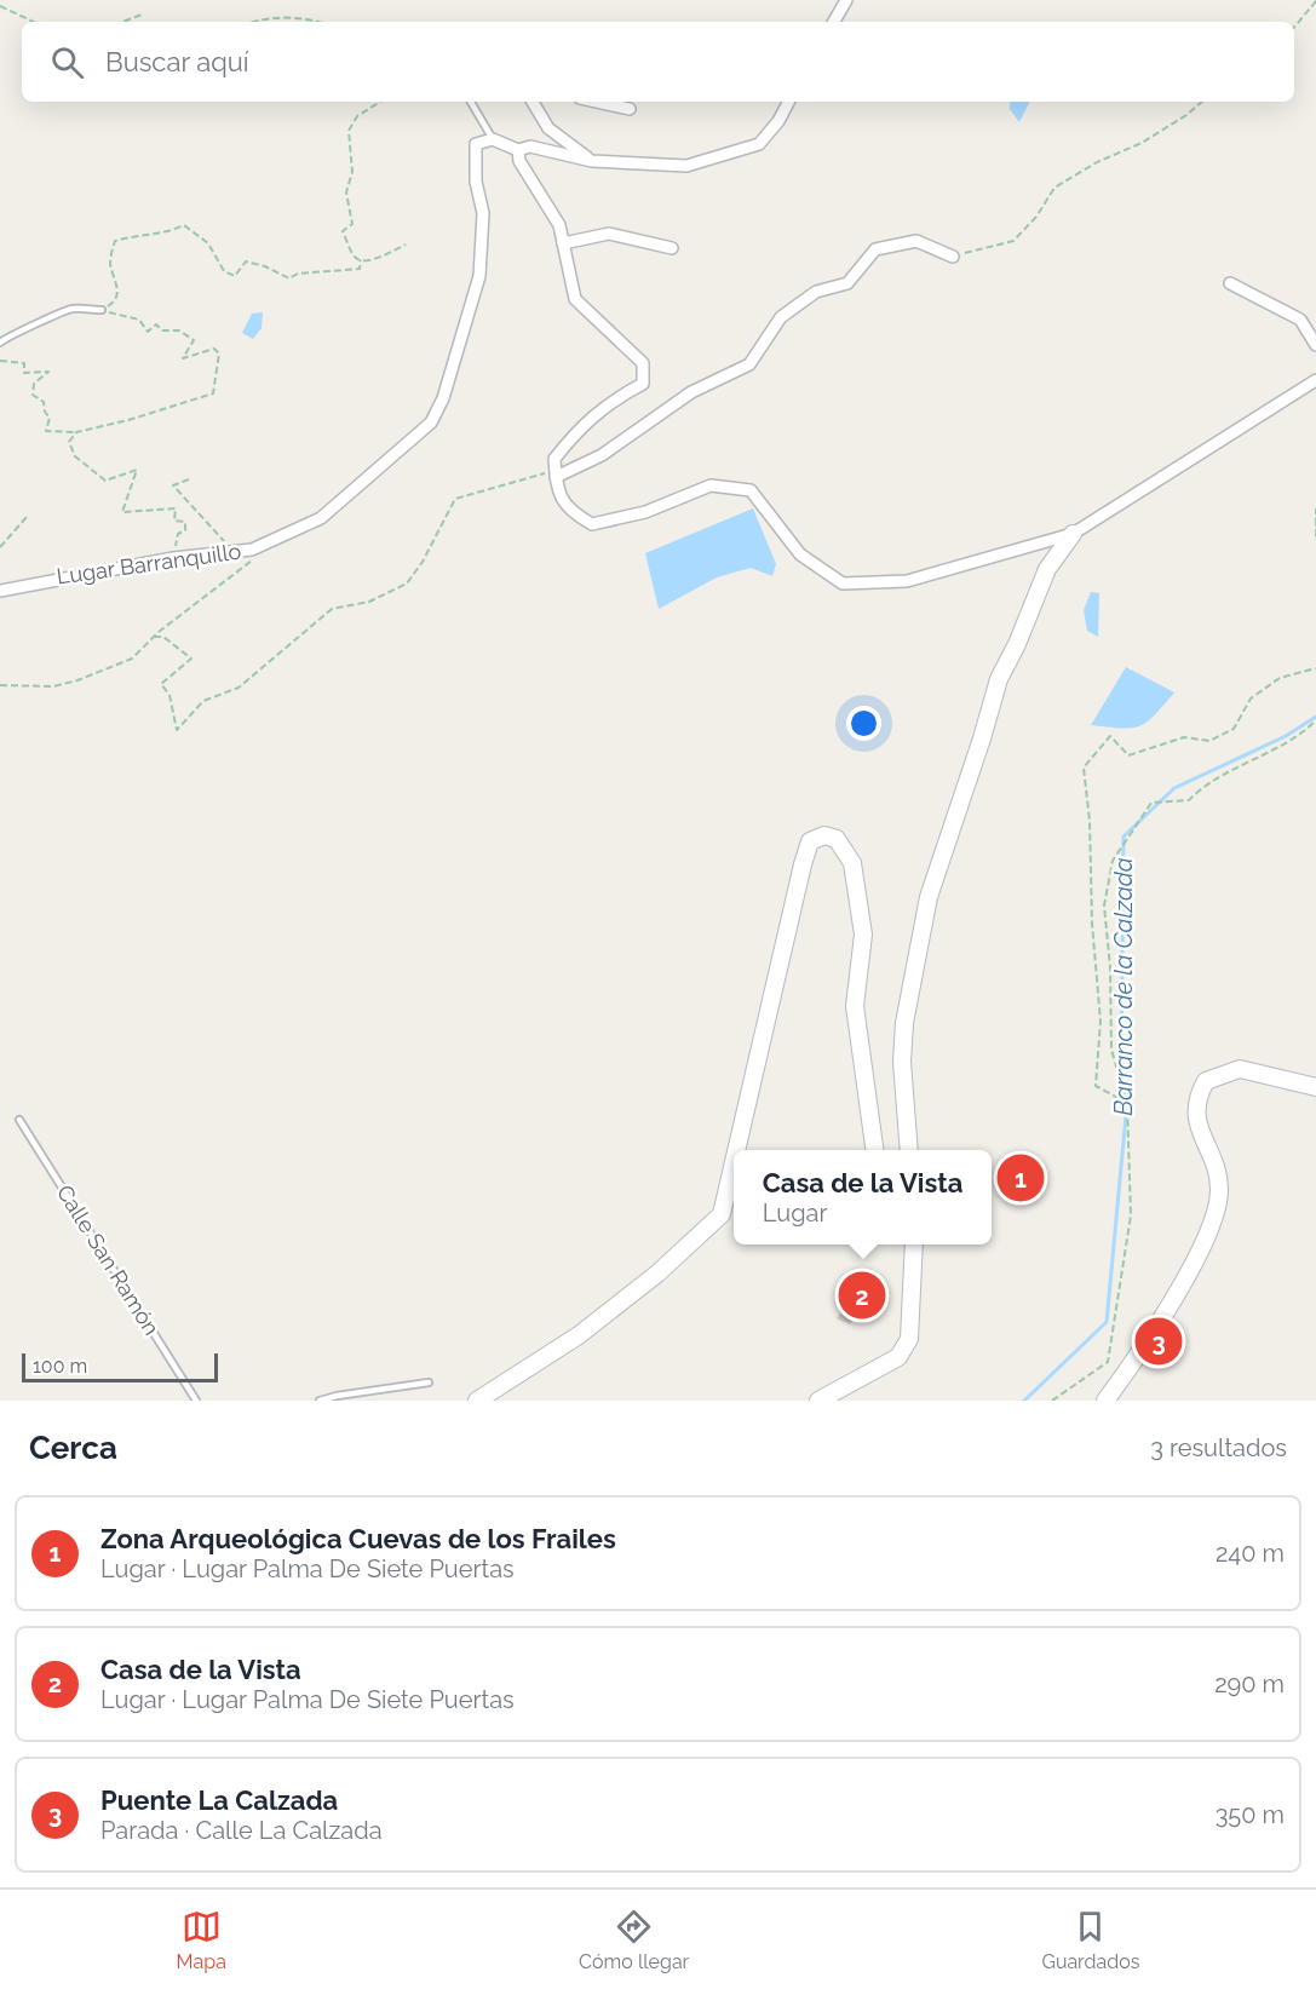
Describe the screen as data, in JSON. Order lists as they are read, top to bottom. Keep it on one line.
{"streets":{"street":["Lugar Barranquillo"],"lane":["Calle San Ramón"]},"water":["Barranco de la Calzada"],"scale_bar":"100 m","page":{"search":"Buscar aquí","popup":["Casa de la Vista","Lugar"],"pins":["1","2","3"],"scale":"100 m","heading":["Cerca","3 resultados"],"list":[{"mark":"1","name":"Zona Arqueológica Cuevas de los Frailes","note":"Lugar · Lugar Palma De Siete Puertas","value":"240 m"},{"mark":"2","name":"Casa de la Vista","note":"Lugar · Lugar Palma De Siete Puertas","value":"290 m"},{"mark":"3","name":"Puente La Calzada","note":"Parada · Calle La Calzada","value":"350 m"}],"nav":["Mapa","Cómo llegar","Guardados"]}}
